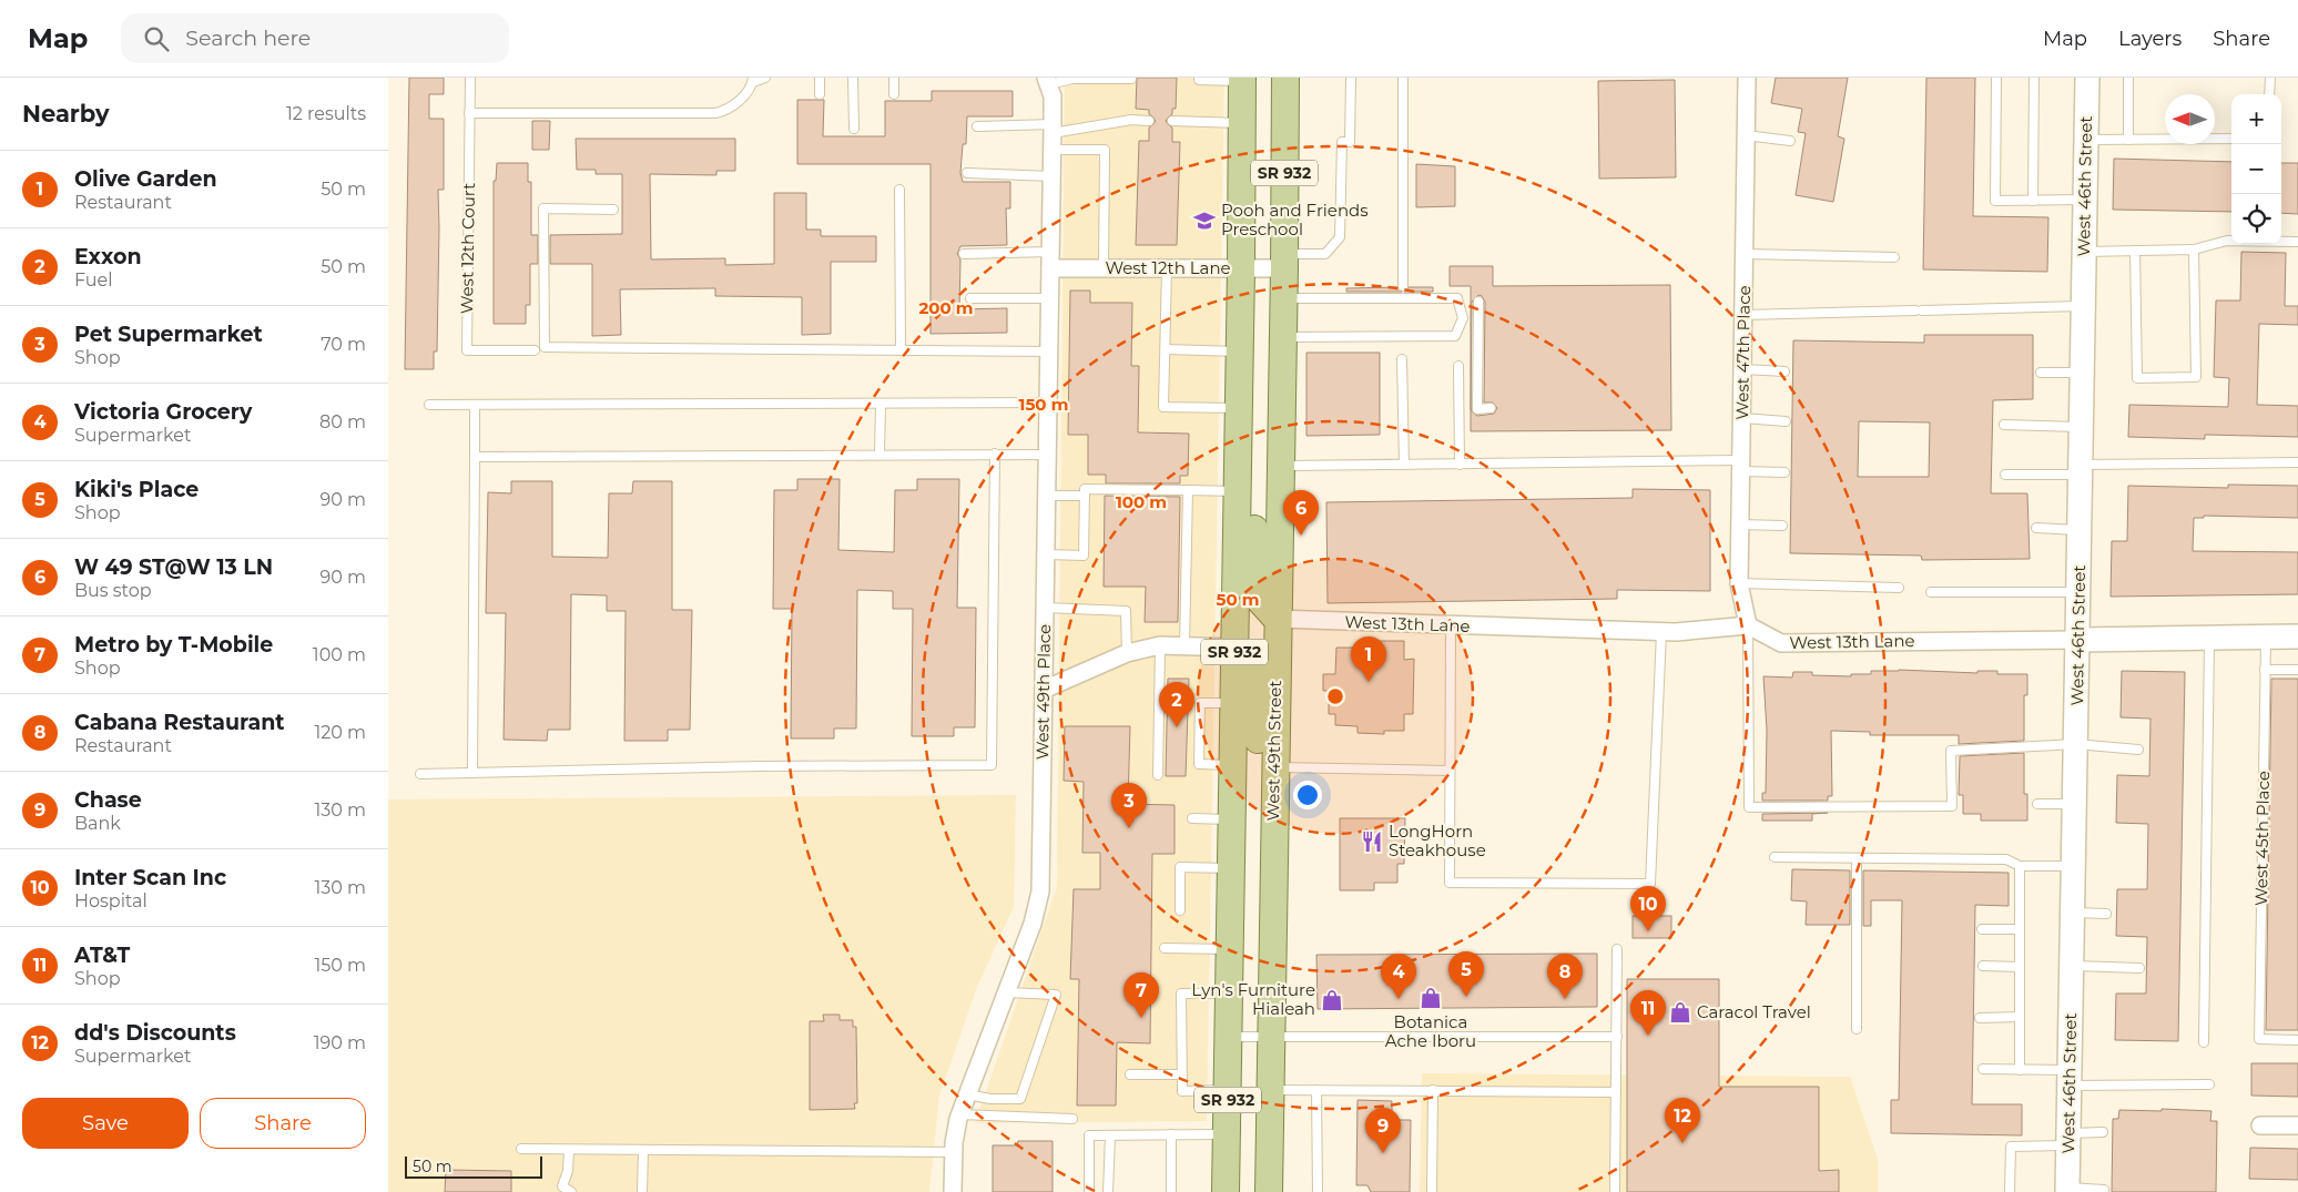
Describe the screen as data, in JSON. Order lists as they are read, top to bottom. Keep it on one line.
{"streets":{"main road":["SR 932","West 49th Street"],"street":["West 46th Street","West 12th Lane","West 47th Place","West 13th Lane","West 49th Place"],"lane":["West 12th Court","West 45th Place"]},"crossings":[["SR 932","West 12th Lane"],["West 46th Street","West 13th Lane"],["West 12th Lane","West 49th Place"],["West 12th Lane","West 49th Street"],["West 47th Place","West 13th Lane"],["West 13th Lane","West 49th Street"],["West 13th Lane","West 45th Place"]],"places":{"school or university":["Pooh and Friends Preschool"],"restaurant":["LongHorn Steakhouse"],"shop":["Botanica Ache Iboru","Lyn's Furniture Hialeah","Caracol Travel"]},"scale_bar":"50 m","north":"left","page":{"header":"Map","search":"Search here","nav":["Map","Layers","Share"],"heading":["Nearby","12 results"],"map_buttons":["+","−"],"list":[{"mark":"1","name":"Olive Garden","note":"Restaurant","value":"50 m"},{"mark":"2","name":"Exxon","note":"Fuel","value":"50 m"},{"mark":"3","name":"Pet Supermarket","note":"Shop","value":"70 m"},{"mark":"4","name":"Victoria Grocery","note":"Supermarket","value":"80 m"},{"mark":"5","name":"Kiki's Place","note":"Shop","value":"90 m"},{"mark":"6","name":"W 49 ST@W 13 LN","note":"Bus stop","value":"90 m"},{"mark":"7","name":"Metro by T-Mobile","note":"Shop","value":"100 m"},{"mark":"8","name":"Cabana Restaurant","note":"Restaurant","value":"120 m"},{"mark":"9","name":"Chase","note":"Bank","value":"130 m"},{"mark":"10","name":"Inter Scan Inc","note":"Hospital","value":"130 m"},{"mark":"11","name":"AT&T","note":"Shop","value":"150 m"},{"mark":"12","name":"dd's Discounts","note":"Supermarket","value":"190 m"}],"pins":["6","1","2","3","10","5","4","8","7","11","12","9"],"buttons":["Save","Share"],"scale":"50 m"},"rings":["200 m","150 m","100 m","50 m"]}
